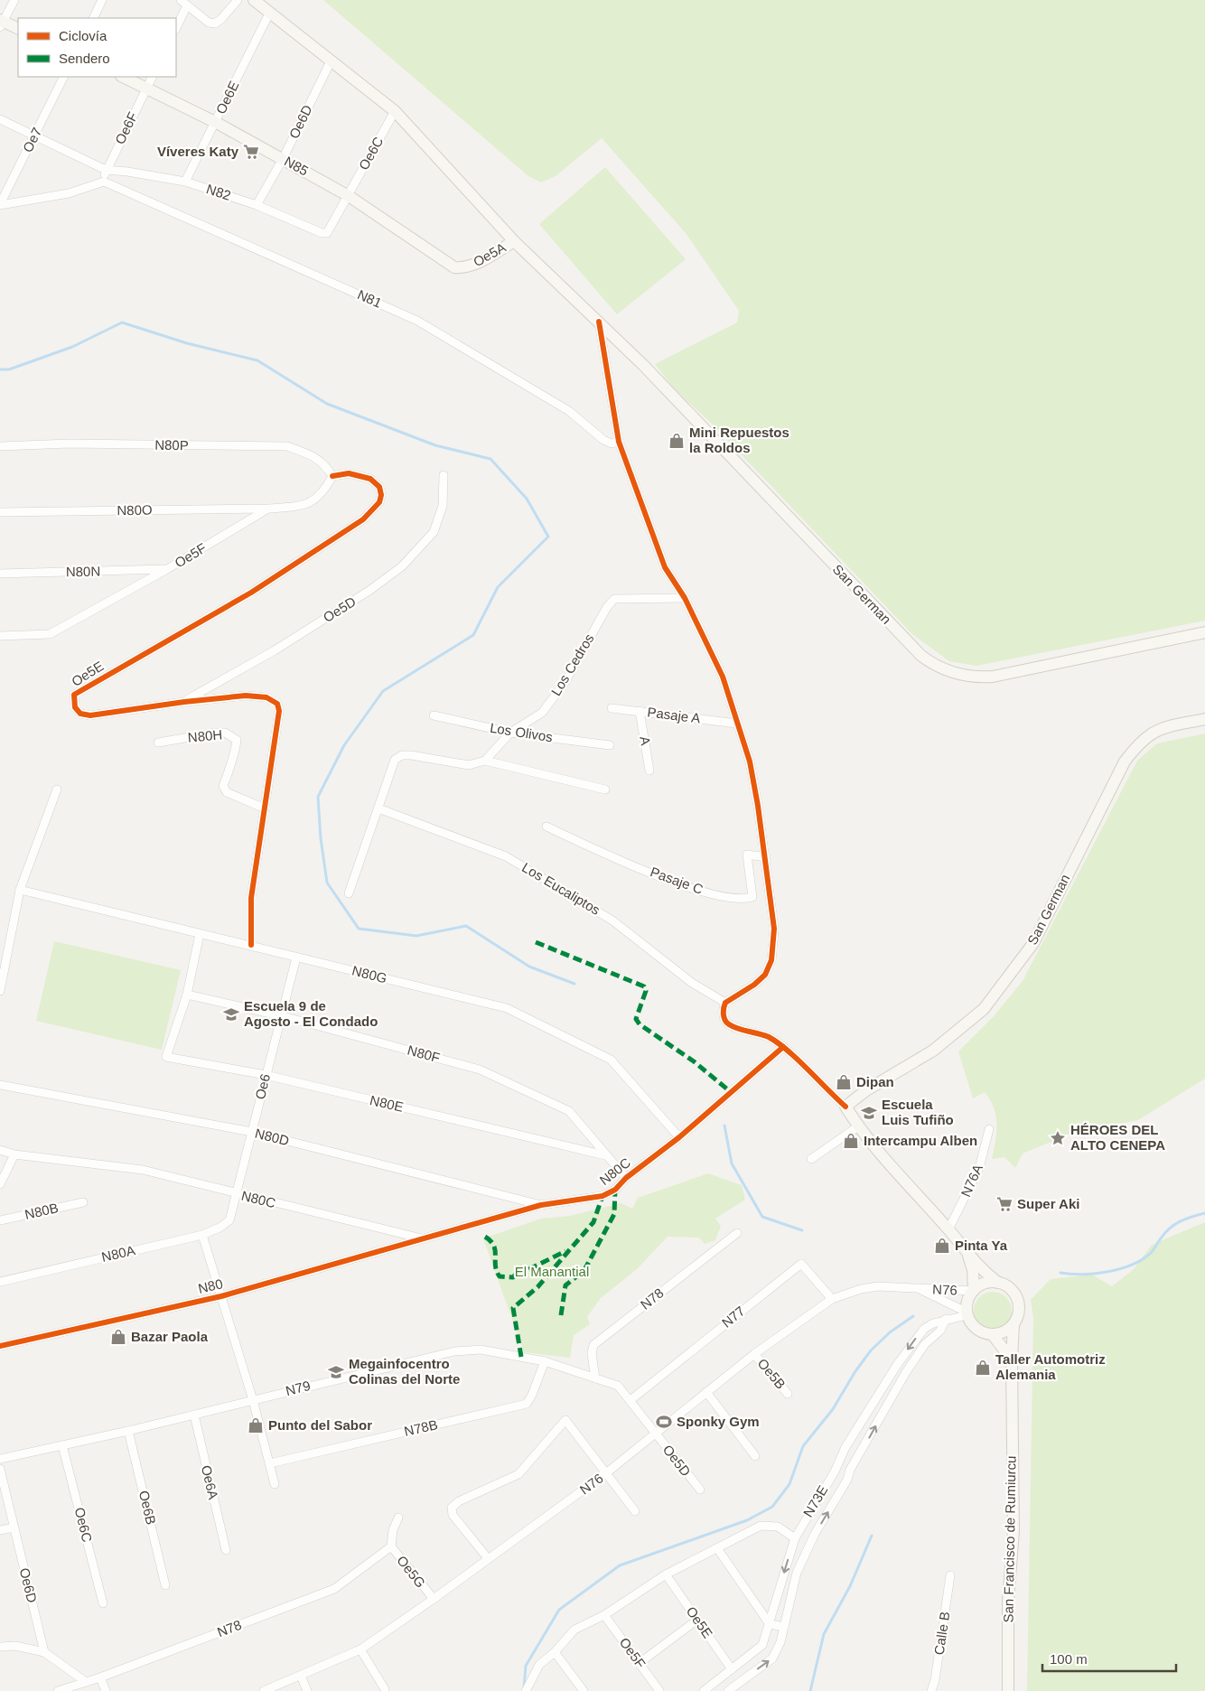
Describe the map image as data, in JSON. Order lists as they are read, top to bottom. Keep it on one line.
{"streets":{"main road":["N85","Oe5A","San German","San Francisco de Rumiurcu"],"street":["Oe6E","Oe6D","Oe6F","Oe7","Oe6C","N82","N81","N80P","N80O","Oe5F","N80N","Oe5D","Los Cedros","Oe5E","Pasaje A","Los Olivos","N80H","A","Pasaje C","Los Eucaliptos","N80G","N80F","Oe6","N80E","N80D","N80C","N76A","N80B","N80A","N80","N76","N78","N77","Oe5B","N79","N78B","Oe6A","N73E","Oe6B","Oe5G","Calle B"]},"crossings":[["Oe6E","N85"],["Oe6E","N82"],["Oe6E","San German"],["Oe6D","N85"],["Oe6D","N82"],["Oe6D","San German"],["Oe6F","N85"],["Oe6F","N82"],["Oe6F","N81"],["Oe6C","N85"],["Oe6C","N82"],["Oe6C","San German"],["Oe6C","N79"],["N85","N82"],["N85","Oe5A"],["Oe5A","San German"],["N80P","Oe5F"],["N80P","Oe5E"],["N80O","Oe5F"],["Oe5F","N80N"],["Oe5F","Oe5E"],["Oe5D","Oe5E"],["Oe5D","N76"],["Oe5D","N78"],["Oe5D","N77"],["Oe5D","N79"],["Los Cedros","Los Olivos"],["Oe5E","N80H"],["Oe5E","N80G"],["Oe5E","N73E"],["Pasaje A","A"],["N80G","Oe6"],["N80G","N80C"],["N80F","Oe6"],["N80F","N80E"],["N80F","N80C"],["Oe6","N80E"],["Oe6","N80D"],["Oe6","N80C"],["Oe6","N80A"],["N80D","N80C"],["N80C","N80"],["N76","N77"],["N76","Oe5B"],["N76","N73E"],["N76","San Francisco de Rumiurcu"],["N76","Oe5G"],["N78","N79"],["N78","Oe5G"],["N79","N78B"],["N79","Oe6A"],["N79","Oe6B"],["N73E","San Francisco de Rumiurcu"]],"parks":["El Manantial"],"places":{"supermarket":["Víveres Katy","Super Aki"],"shop":["Mini Repuestos la Roldos","Dipan","Intercampu Alben","Pinta Ya","Bazar Paola","Taller Automotriz Alemania","Punto del Sabor"],"school or university":["Escuela 9 de Agosto - El Condado","Escuela Luis Tufiño","Megainfocentro Colinas del Norte"],"place":["HÉROES DEL ALTO CENEPA"],"sports":["Sponky Gym"]},"legend":["Ciclovía","Sendero"],"scale_bar":"100 m"}
